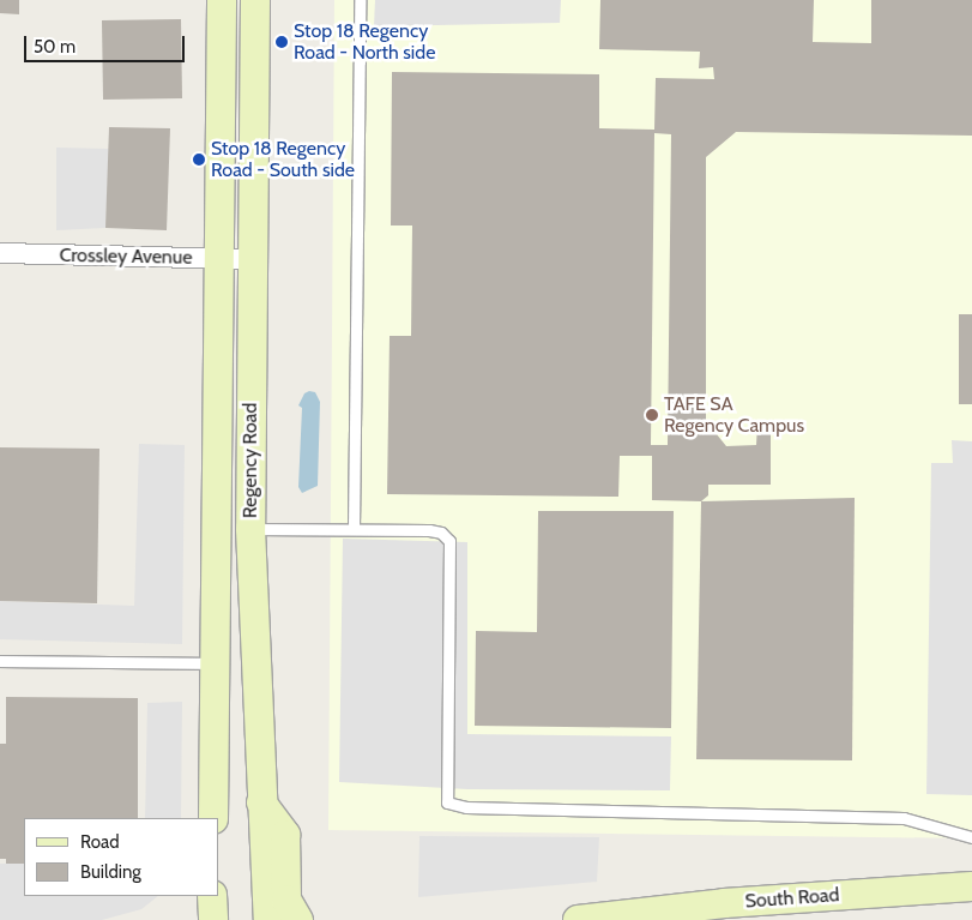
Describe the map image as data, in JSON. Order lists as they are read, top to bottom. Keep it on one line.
{"streets":{"main road":["Regency Road","South Road"],"street":["Crossley Avenue"]},"crossings":[["Crossley Avenue","Regency Road"]],"places":["Stop 18 Regency Road - North side","Stop 18 Regency Road - South side","TAFE SA Regency Campus"],"legend":["Road","Building"],"scale_bar":"50 m"}
